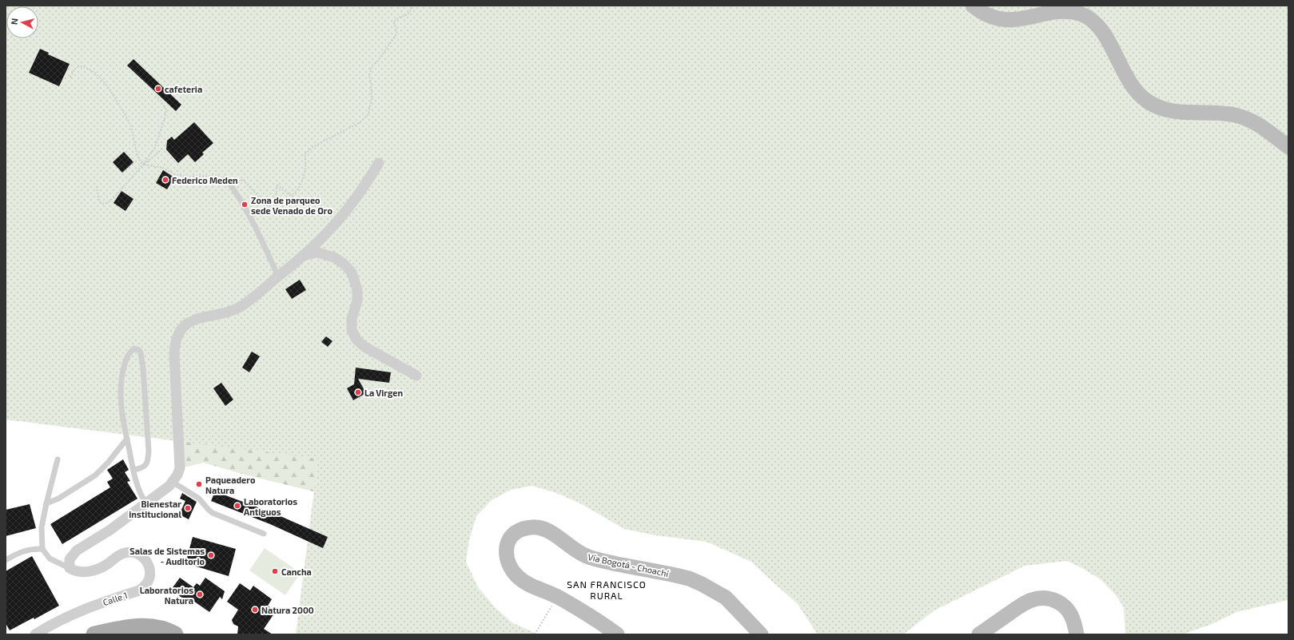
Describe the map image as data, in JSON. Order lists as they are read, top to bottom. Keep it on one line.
{"streets":{"main road":["Vía Bogotá - Choachí"],"street":["Calle 1"]},"districts":["SAN FRANCISCO RURAL"],"places":["cafeteria","Federico Meden","Zona de parqueo sede Venado de Oro","La Virgen","Paqueadero Natura","Laboratorios Antiguos","Bienestar institucional","Salas de Sistemas - Auditorio","Cancha","Laboratorios Natura","Natura 2000"],"north":"left"}
